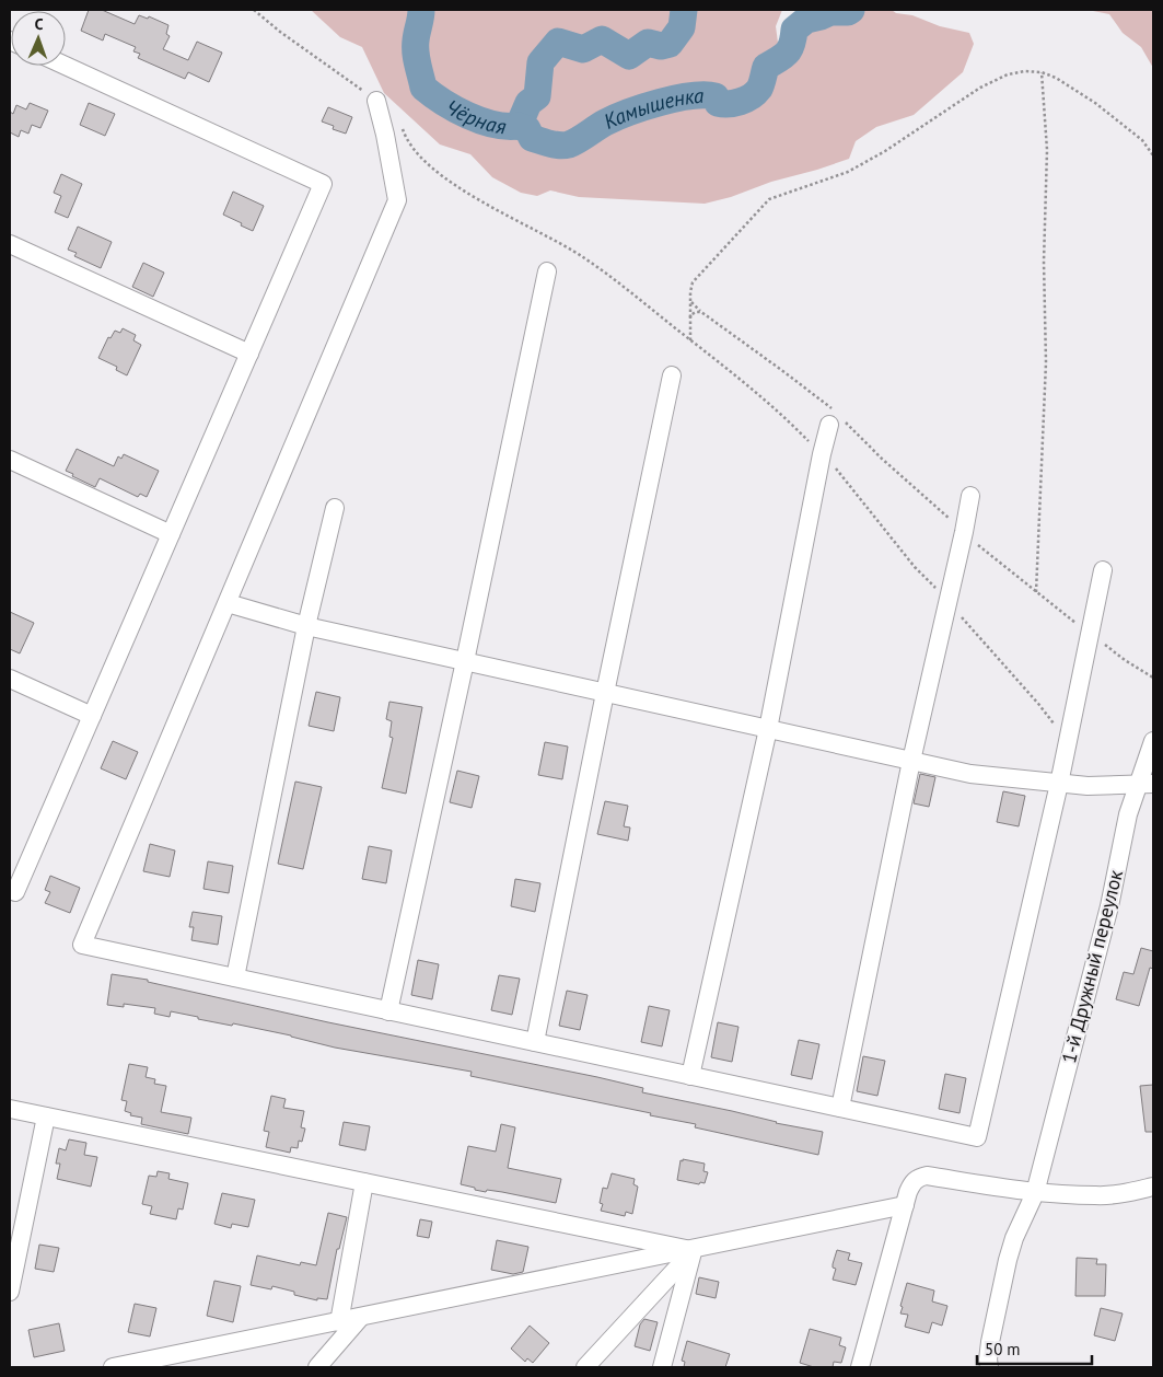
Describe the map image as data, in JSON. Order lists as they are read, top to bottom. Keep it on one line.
{"streets":{"street":["1-й Дружный переулок"]},"water":["Чёрная","Камышенка"],"scale_bar":"50 m","north":"top"}
